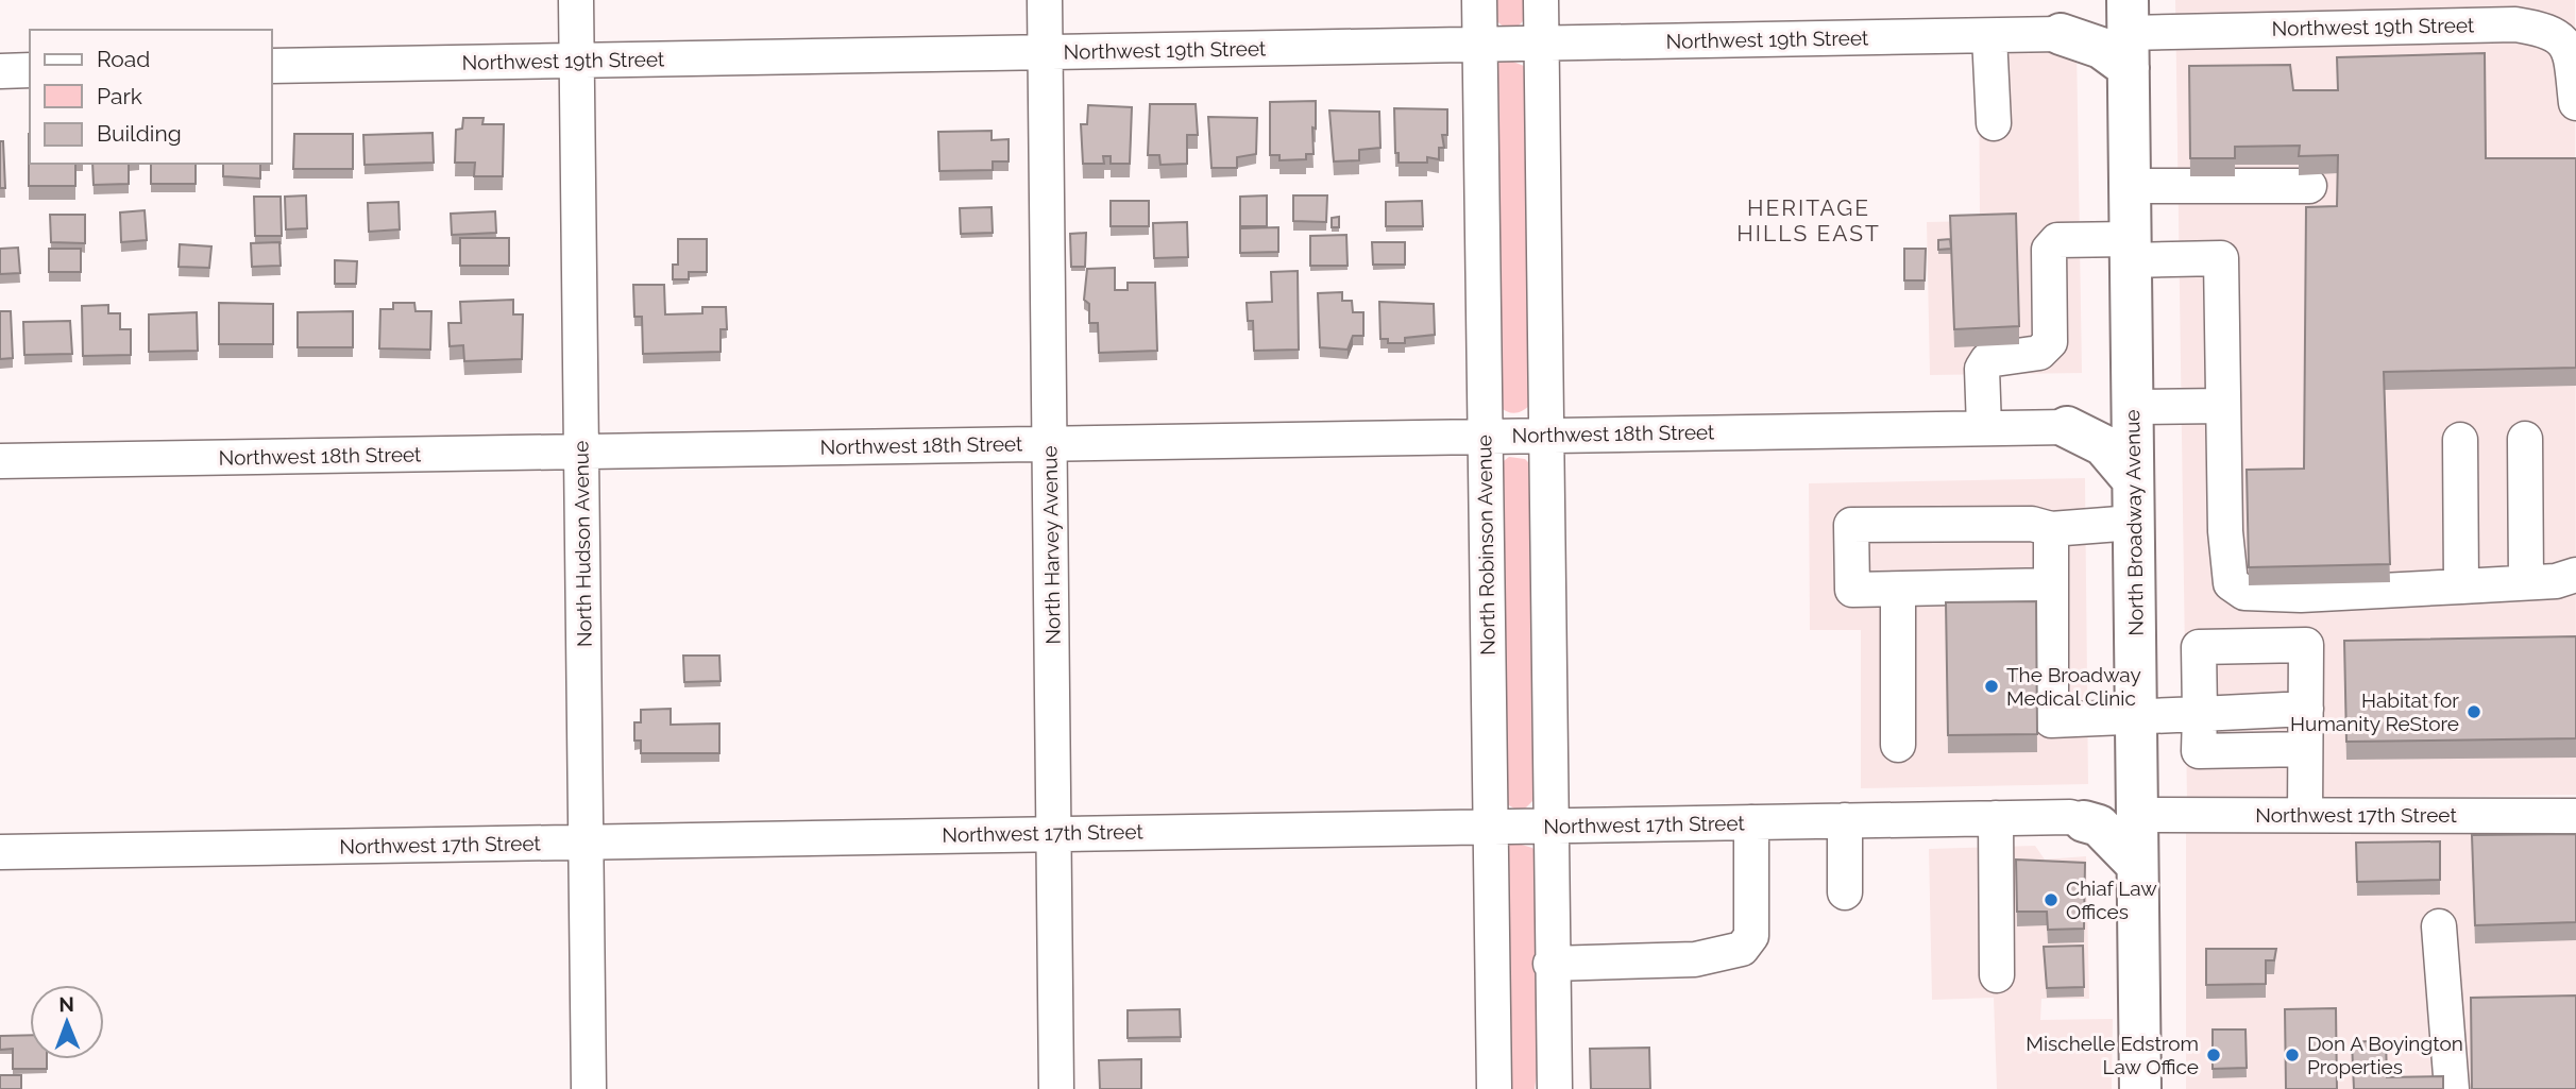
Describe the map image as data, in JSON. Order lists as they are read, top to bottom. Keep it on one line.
{"streets":{"main road":["North Broadway Avenue"],"street":["Northwest 19th Street","Northwest 18th Street","North Hudson Avenue","North Harvey Avenue","North Robinson Avenue","Northwest 17th Street"]},"crossings":[["Northwest 19th Street","North Broadway Avenue"],["Northwest 19th Street","North Hudson Avenue"],["Northwest 19th Street","North Harvey Avenue"],["Northwest 19th Street","North Robinson Avenue"],["Northwest 18th Street","North Hudson Avenue"],["Northwest 18th Street","North Harvey Avenue"],["Northwest 18th Street","North Robinson Avenue"],["North Broadway Avenue","Northwest 17th Street"],["North Hudson Avenue","Northwest 17th Street"],["North Harvey Avenue","Northwest 17th Street"],["North Robinson Avenue","Northwest 17th Street"]],"districts":["HERITAGE HILLS EAST"],"places":["The Broadway Medical Clinic","Habitat for Humanity ReStore","Chiaf Law Offices","Mischelle Edstrom Law Office","Don A Boyington Properties"],"legend":["Road","Park","Building"],"north":"top"}
